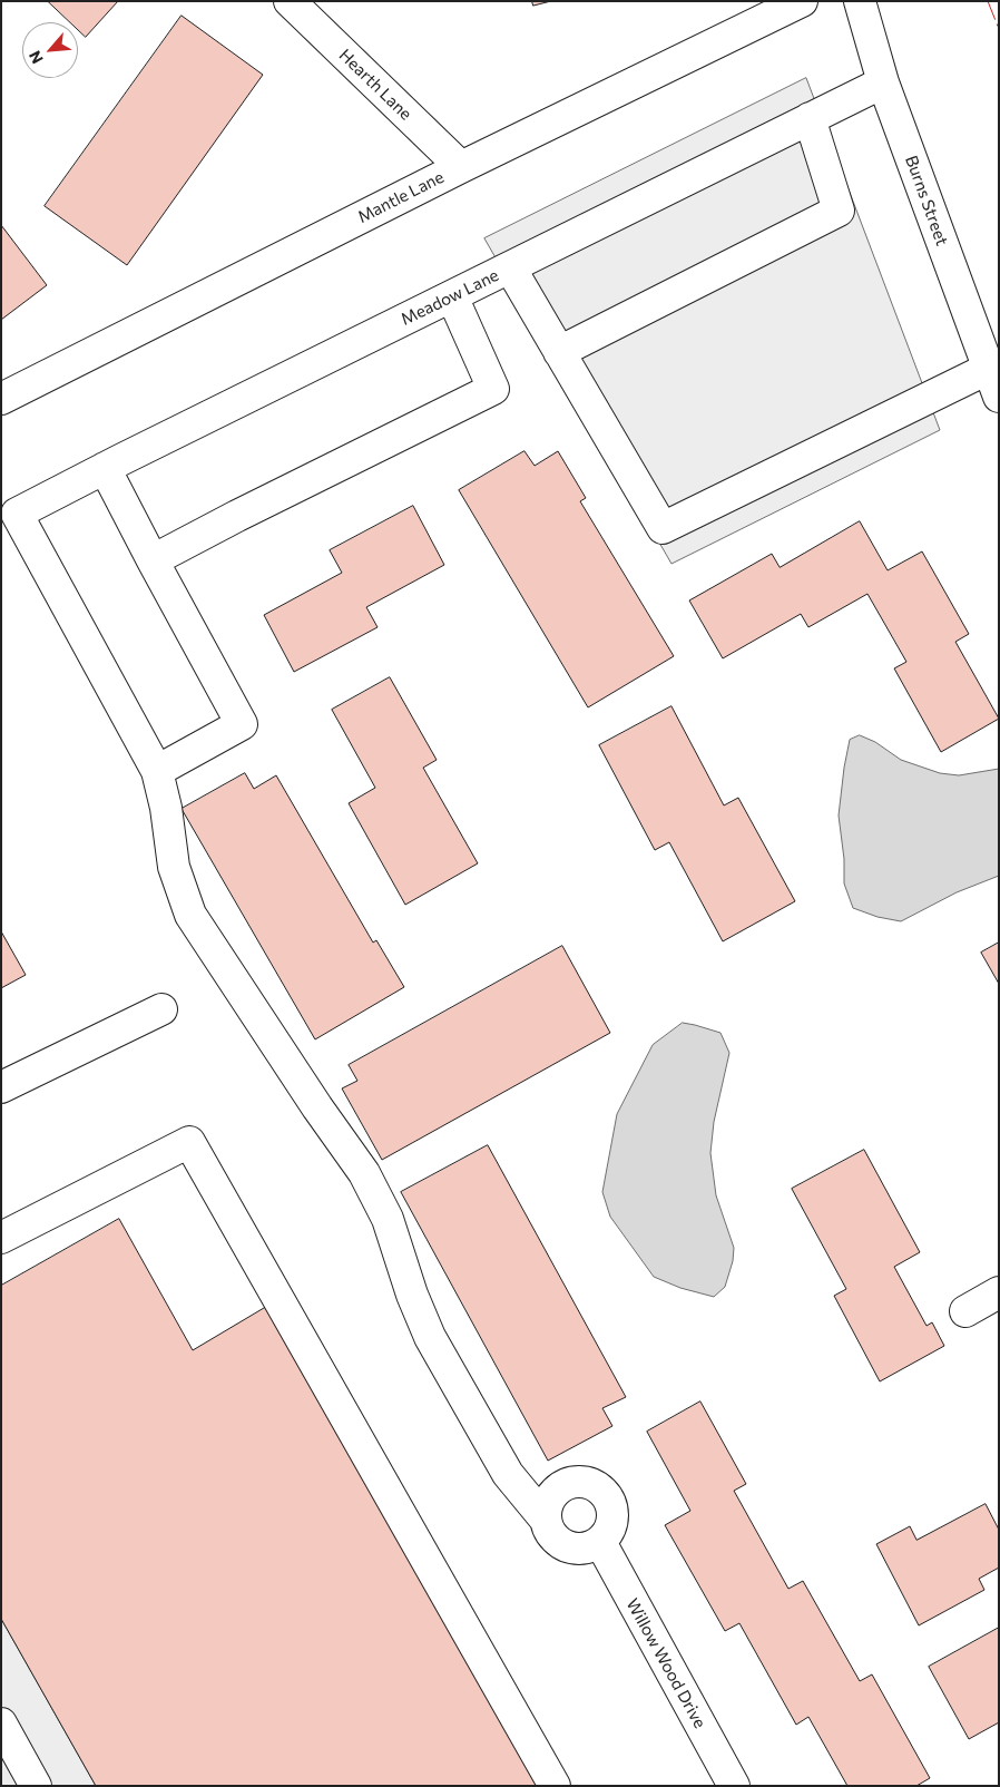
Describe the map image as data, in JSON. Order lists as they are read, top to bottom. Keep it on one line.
{"streets":{"street":["Hearth Lane","Mantle Lane","Burns Street","Meadow Lane","Willow Wood Drive"]},"crossings":[["Hearth Lane","Mantle Lane"],["Burns Street","Meadow Lane"]],"north":"bottom left"}
